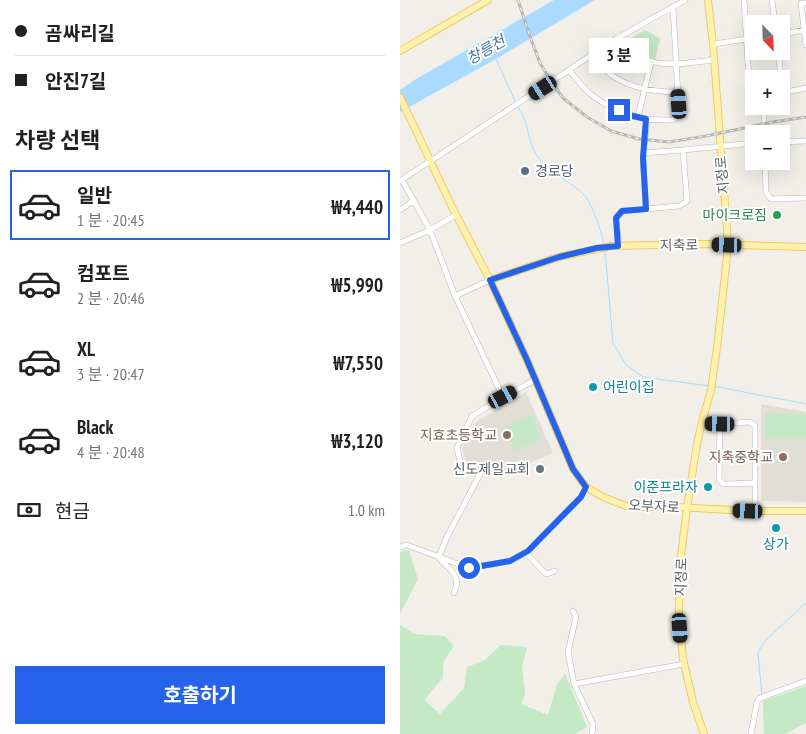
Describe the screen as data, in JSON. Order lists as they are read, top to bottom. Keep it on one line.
{"streets":{"main road":["지정로","지축로","오부자로"]},"crossings":[["지정로","지축로"],["지정로","오부자로"],["지축로","오부자로"]],"water":["창릉천"],"places":["경로당","마이크로짐","어린이집","지효초등학교","지축중학교","신도제일교회","이준프라자","상가"],"north":"bottom right","page":{"banner":["곰싸리길","안진7길"],"map_buttons":["+","−"],"bubble":"3 분","heading":"차량 선택","list":[{"name":"일반","note":"1 분 · 20:45","value":"₩4,440"},{"name":"컴포트","note":"2 분 · 20:46","value":"₩5,990"},{"name":"XL","note":"3 분 · 20:47","value":"₩7,550"},{"name":"Black","note":"4 분 · 20:48","value":"₩3,120"}],"pay":["현금","1.0 km"],"buttons":"호출하기"}}
